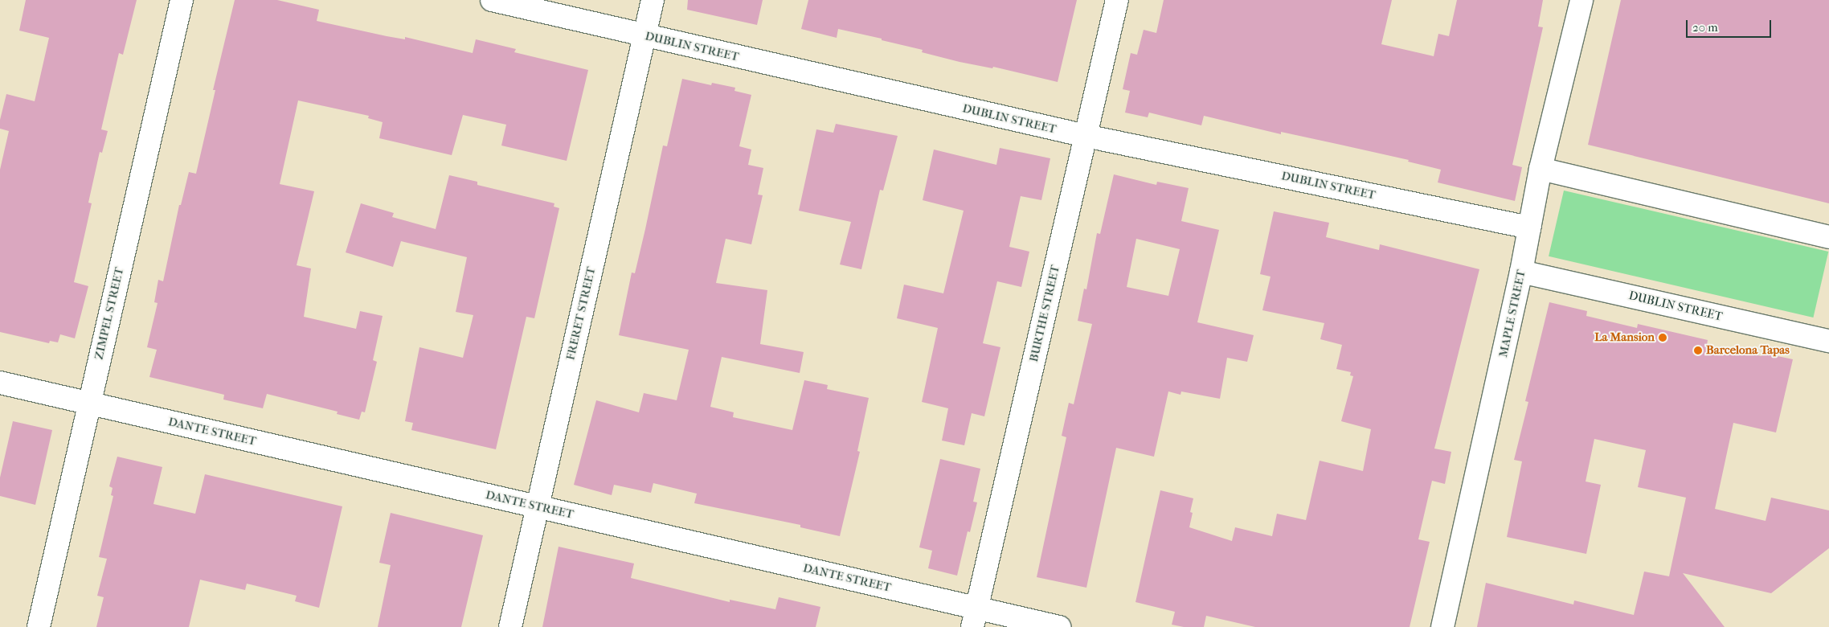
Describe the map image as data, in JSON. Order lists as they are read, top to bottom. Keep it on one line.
{"streets":{"street":["DUBLIN STREET","ZIMPEL STREET","FRERET STREET","BURTHE STREET","MAPLE STREET","DANTE STREET"]},"crossings":[["DUBLIN STREET","FRERET STREET"],["DUBLIN STREET","BURTHE STREET"],["DUBLIN STREET","MAPLE STREET"],["ZIMPEL STREET","DANTE STREET"],["FRERET STREET","DANTE STREET"],["BURTHE STREET","DANTE STREET"]],"places":["La Mansion","Barcelona Tapas"],"scale_bar":"20 m"}
